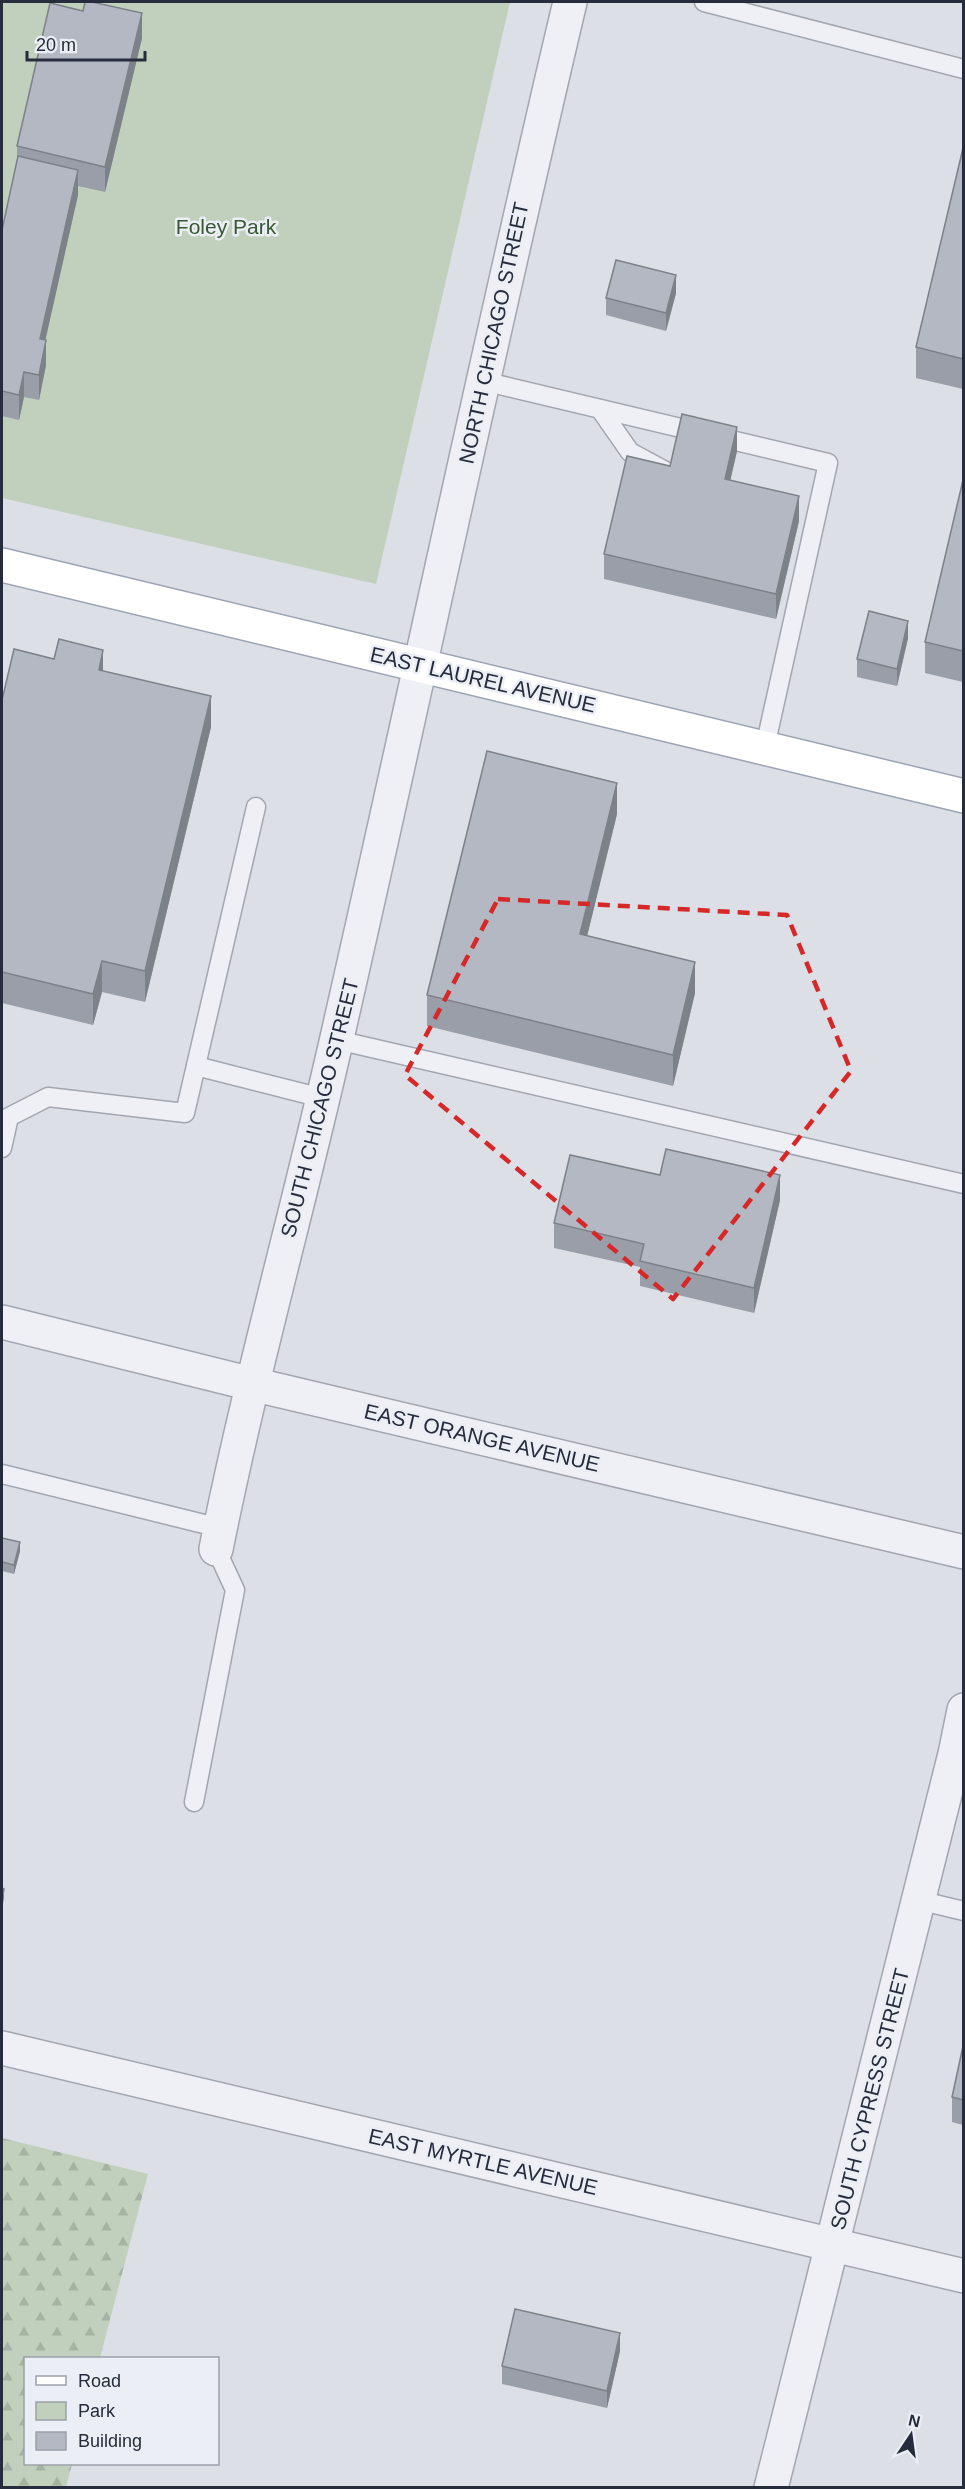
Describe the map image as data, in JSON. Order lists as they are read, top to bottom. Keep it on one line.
{"streets":{"main road":["EAST LAUREL AVENUE"],"street":["NORTH CHICAGO STREET","SOUTH CHICAGO STREET","EAST ORANGE AVENUE","SOUTH CYPRESS STREET","EAST MYRTLE AVENUE"]},"crossings":[["NORTH CHICAGO STREET","EAST LAUREL AVENUE"],["NORTH CHICAGO STREET","SOUTH CHICAGO STREET"],["EAST LAUREL AVENUE","SOUTH CHICAGO STREET"],["SOUTH CHICAGO STREET","EAST ORANGE AVENUE"],["SOUTH CYPRESS STREET","EAST MYRTLE AVENUE"]],"parks":["Foley Park"],"legend":["Road","Park","Building"],"scale_bar":"20 m","north":"top"}
